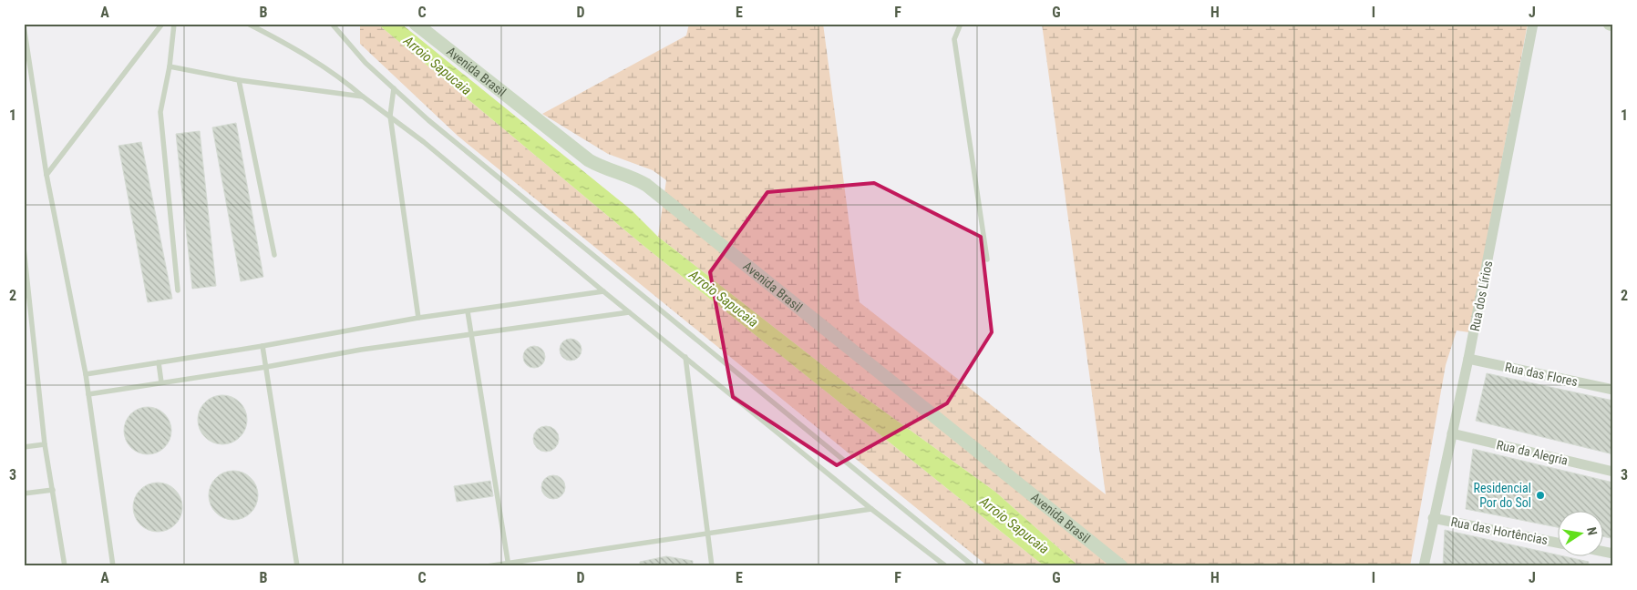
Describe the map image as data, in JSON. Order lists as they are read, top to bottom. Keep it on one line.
{"streets":{"main road":["Avenida Brasil"],"street":["Rua dos Lírios","Rua das Flores","Rua da Alegria","Rua das Hortências"]},"crossings":[["Rua dos Lírios","Rua das Flores"],["Rua dos Lírios","Rua da Alegria"],["Rua dos Lírios","Rua das Hortências"]],"water":["Arroio Sapucaia"],"places":["Residencial Por do Sol"],"north":"right","grid":{"columns":["A","B","C","D","E","F","G","H","I","J"],"rows":["1","2","3"]}}
